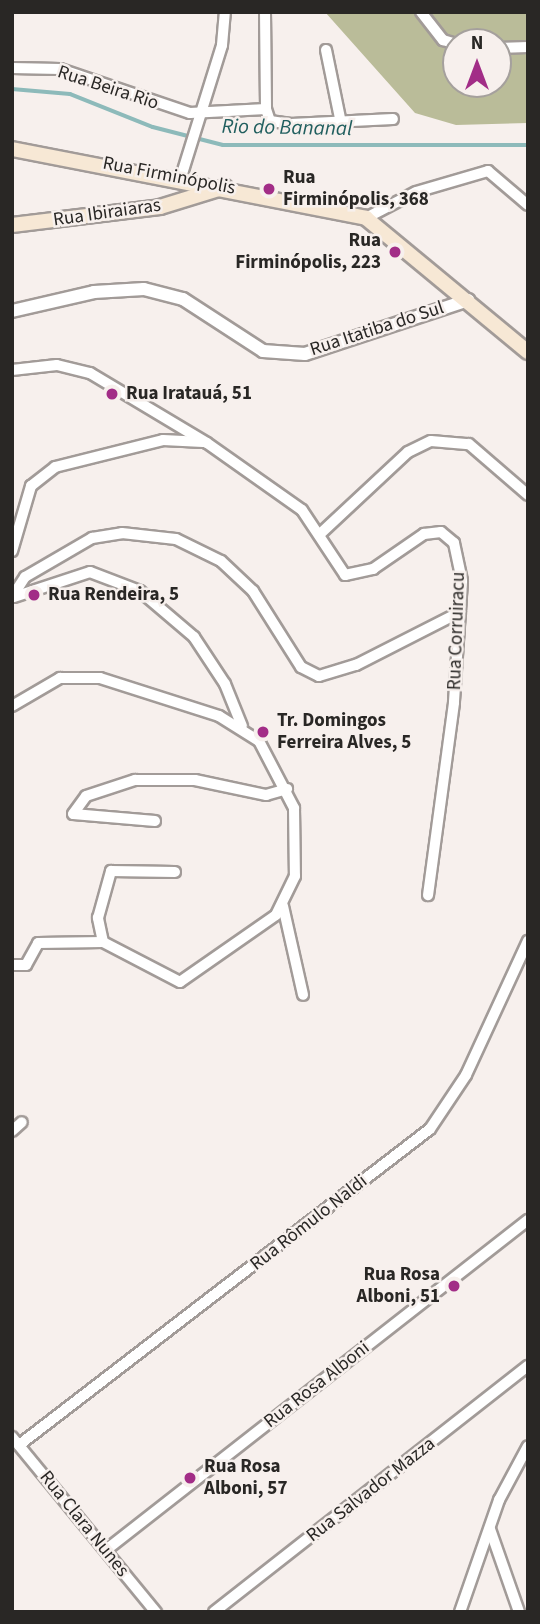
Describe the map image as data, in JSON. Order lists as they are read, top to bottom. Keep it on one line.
{"streets":{"main road":["Rua Firminópolis","Rua Ibiraiaras"],"street":["Rua Beira Rio","Rua Itatiba do Sul","Rua Corruiracu","Rua Rômulo Naldi","Rua Rosa Alboni","Rua Salvador Mazza","Rua Clara Nunes"]},"crossings":[["Rua Firminópolis","Rua Ibiraiaras"],["Rua Firminópolis","Rua Itatiba do Sul"],["Rua Rômulo Naldi","Rua Clara Nunes"],["Rua Rosa Alboni","Rua Clara Nunes"]],"water":["Rio do Bananal"],"places":["Rua Firminópolis, 368","Rua Firminópolis, 223","Rua Iratauá, 51","Rua Rendeira, 5","Tr. Domingos Ferreira Alves, 5","Rua Rosa Alboni, 51","Rua Rosa Alboni, 57"],"north":"top"}
